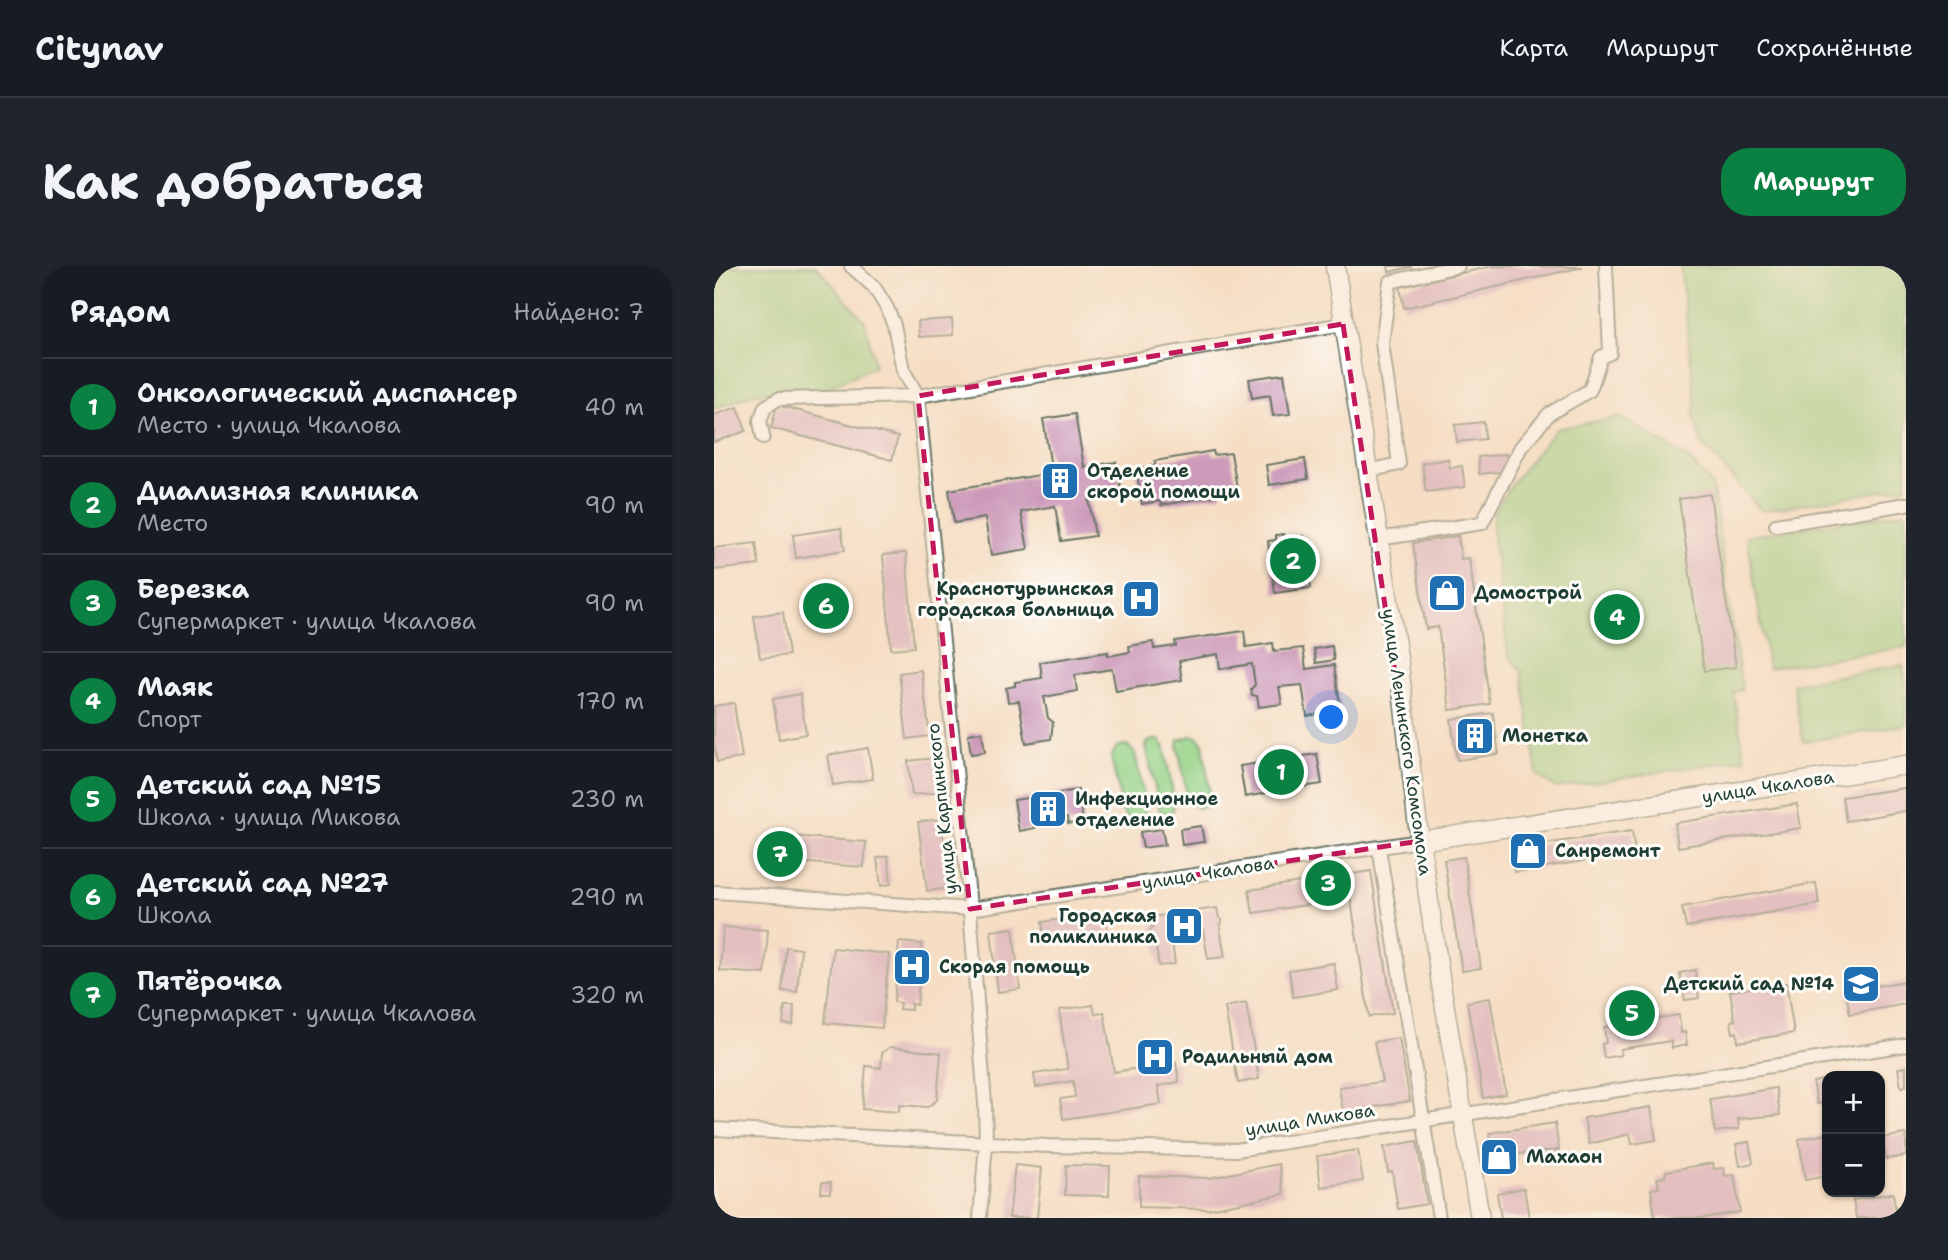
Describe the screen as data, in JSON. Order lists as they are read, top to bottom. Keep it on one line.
{"streets":{"main road":["улица Ленинского Комсомола","улица Чкалова"],"street":["улица Карпинского","улица Микова"]},"crossings":[["улица Ленинского Комсомола","улица Чкалова"],["улица Ленинского Комсомола","улица Микова"],["улица Чкалова","улица Карпинского"],["улица Карпинского","улица Микова"]],"places":{"building":["Отделение скорой помощи","Монетка","Инфекционное отделение"],"shop":["Домострой","Санремонт","Махаон"],"hospital":["Краснотурьинская городская больница","Городская поликлиника","Скорая помощь","Родильный дом"],"school or university":["Детский сад №14"]},"page":{"header":"Citynav","nav":["Карта","Маршрут","Сохранённые"],"buttons":"Маршрут","title":"Как добраться","heading":["Рядом","Найдено: 7"],"list":[{"mark":"1","name":"Онкологический диспансер","note":"Место · улица Чкалова","value":"40 m"},{"mark":"2","name":"Диализная клиника","note":"Место","value":"90 m"},{"mark":"3","name":"Березка","note":"Супермаркет · улица Чкалова","value":"90 m"},{"mark":"4","name":"Маяк","note":"Спорт","value":"170 m"},{"mark":"5","name":"Детский сад №15","note":"Школа · улица Микова","value":"230 m"},{"mark":"6","name":"Детский сад №27","note":"Школа","value":"290 m"},{"mark":"7","name":"Пятёрочка","note":"Супермаркет · улица Чкалова","value":"320 m"}],"pins":["2","6","4","1","7","3","5"],"map_buttons":["+","−"]}}
